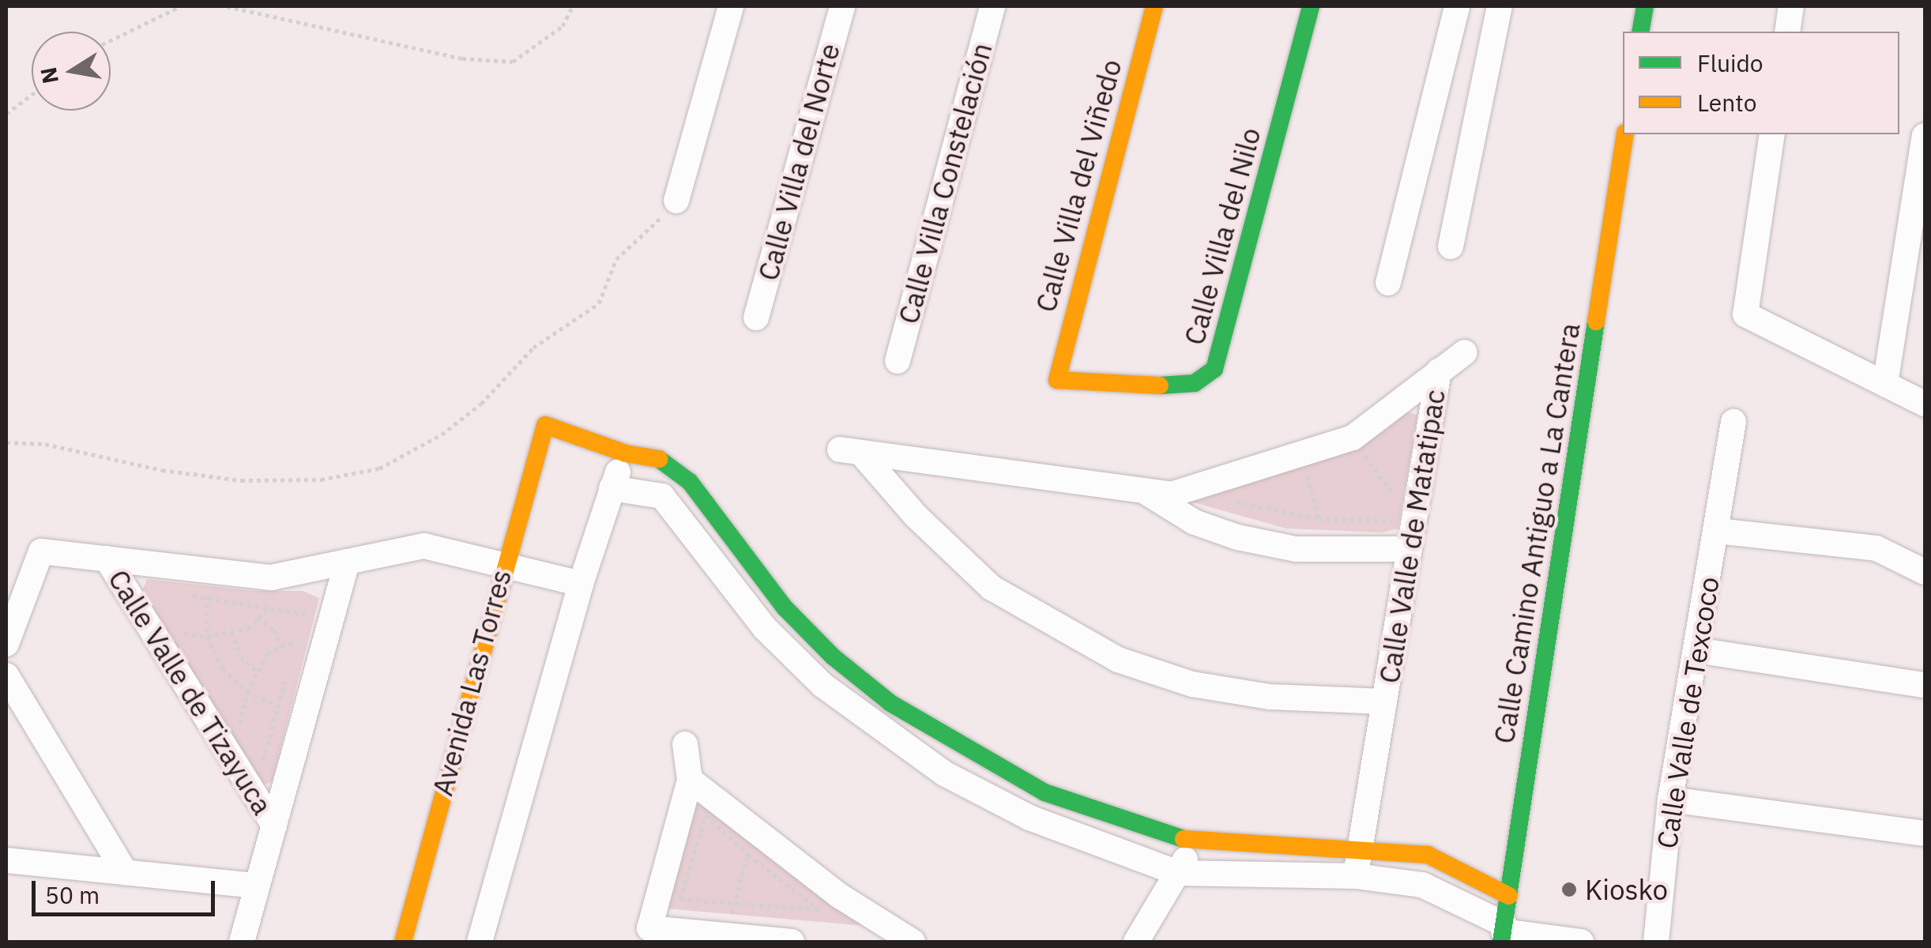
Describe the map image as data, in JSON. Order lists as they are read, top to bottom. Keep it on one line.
{"streets":{"street":["Calle Villa del Norte","Calle Villa Constelación","Calle Villa del Viñedo","Calle Villa del Nilo","Calle Camino Antiguo a La Cantera","Calle Valle de Matatipac","Avenida Las Torres","Calle Valle de Tizayuca","Calle Valle de Texcoco"]},"crossings":[["Calle Villa del Viñedo","Calle Villa del Nilo"]],"places":["Kiosko"],"legend":["Fluido","Lento"],"scale_bar":"50 m","north":"left"}
